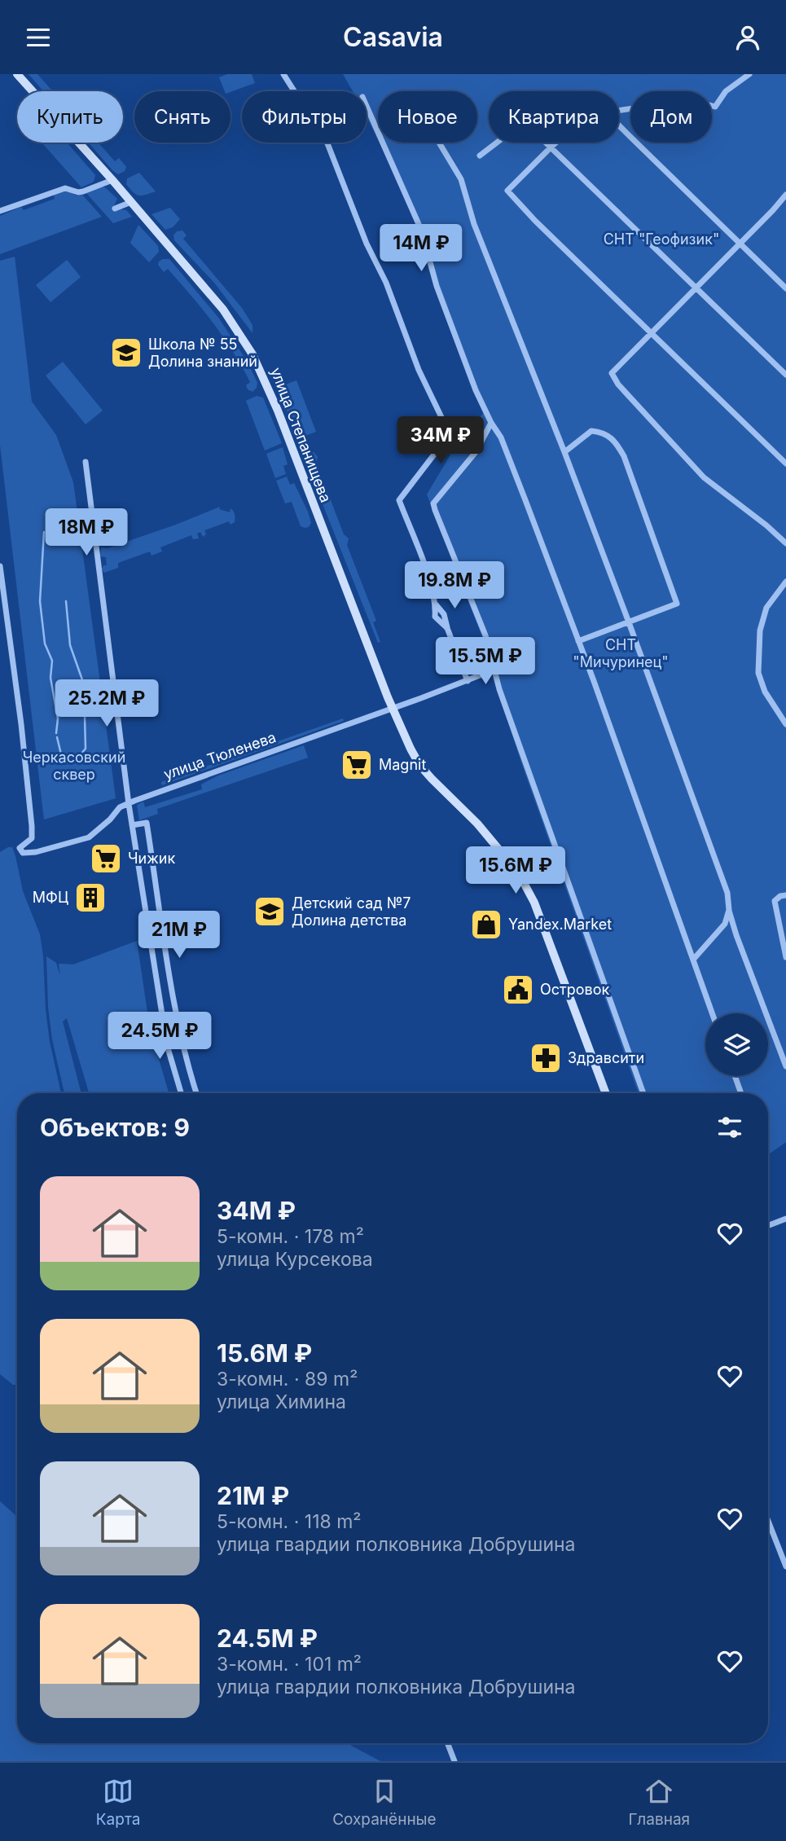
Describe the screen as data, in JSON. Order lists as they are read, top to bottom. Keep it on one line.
{"streets":{"street":["улица Степанищева","улица Тюленева"]},"crossings":[["улица Степанищева","улица Тюленева"]],"parks":["СНТ \"Геофизик\"","СНТ \"Мичуринец\"","Черкасовский сквер"],"places":{"school or university":["Школа № 55 Долина знаний","Детский сад №7 Долина детства"],"supermarket":["Magnit","Чижик"],"building":["МФЦ"],"shop":["Yandex.Market"],"public building":["Островок"],"pharmacy":["Здравсити"]},"page":{"header":"Casavia","chip":["Купить","Снять","Фильтры","Новое","Квартира","Дом"],"price":["14M ₽","34M ₽","18M ₽","19.8M ₽","15.5M ₽","25.2M ₽","15.6M ₽","21M ₽","24.5M ₽"],"heading":"Объектов: 9","list":[{"name":"34M ₽","note":"5-комн. · 178 m² · улица Курсекова"},{"name":"15.6M ₽","note":"3-комн. · 89 m² · улица Химина"},{"name":"21M ₽","note":"5-комн. · 118 m² · улица гвардии полковника Добрушина"},{"name":"24.5M ₽","note":"3-комн. · 101 m² · улица гвардии полковника Добрушина"}],"tabs":["Карта","Сохранённые","Главная"]}}
